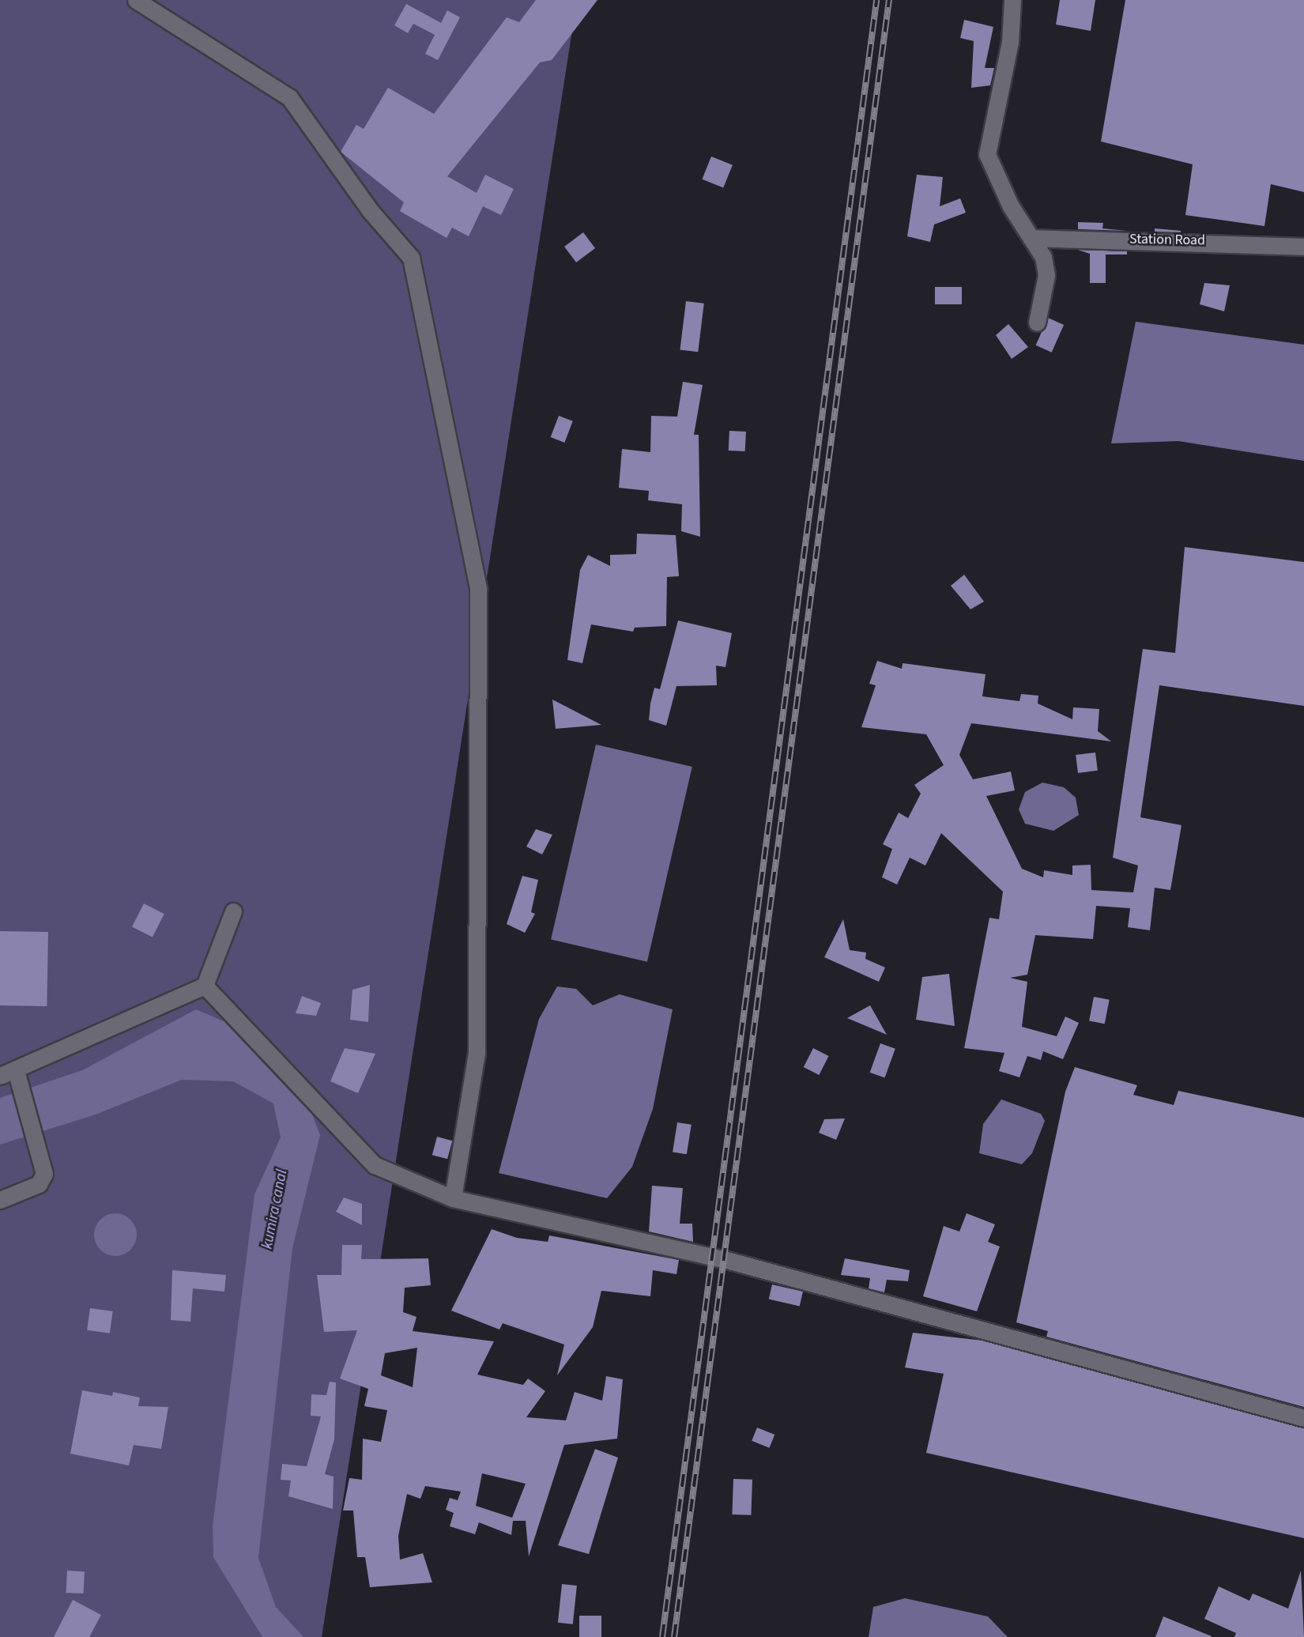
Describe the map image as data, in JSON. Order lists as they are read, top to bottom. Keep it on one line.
{"streets":{"street":["Station Road"]},"water":["kumira canal"]}
